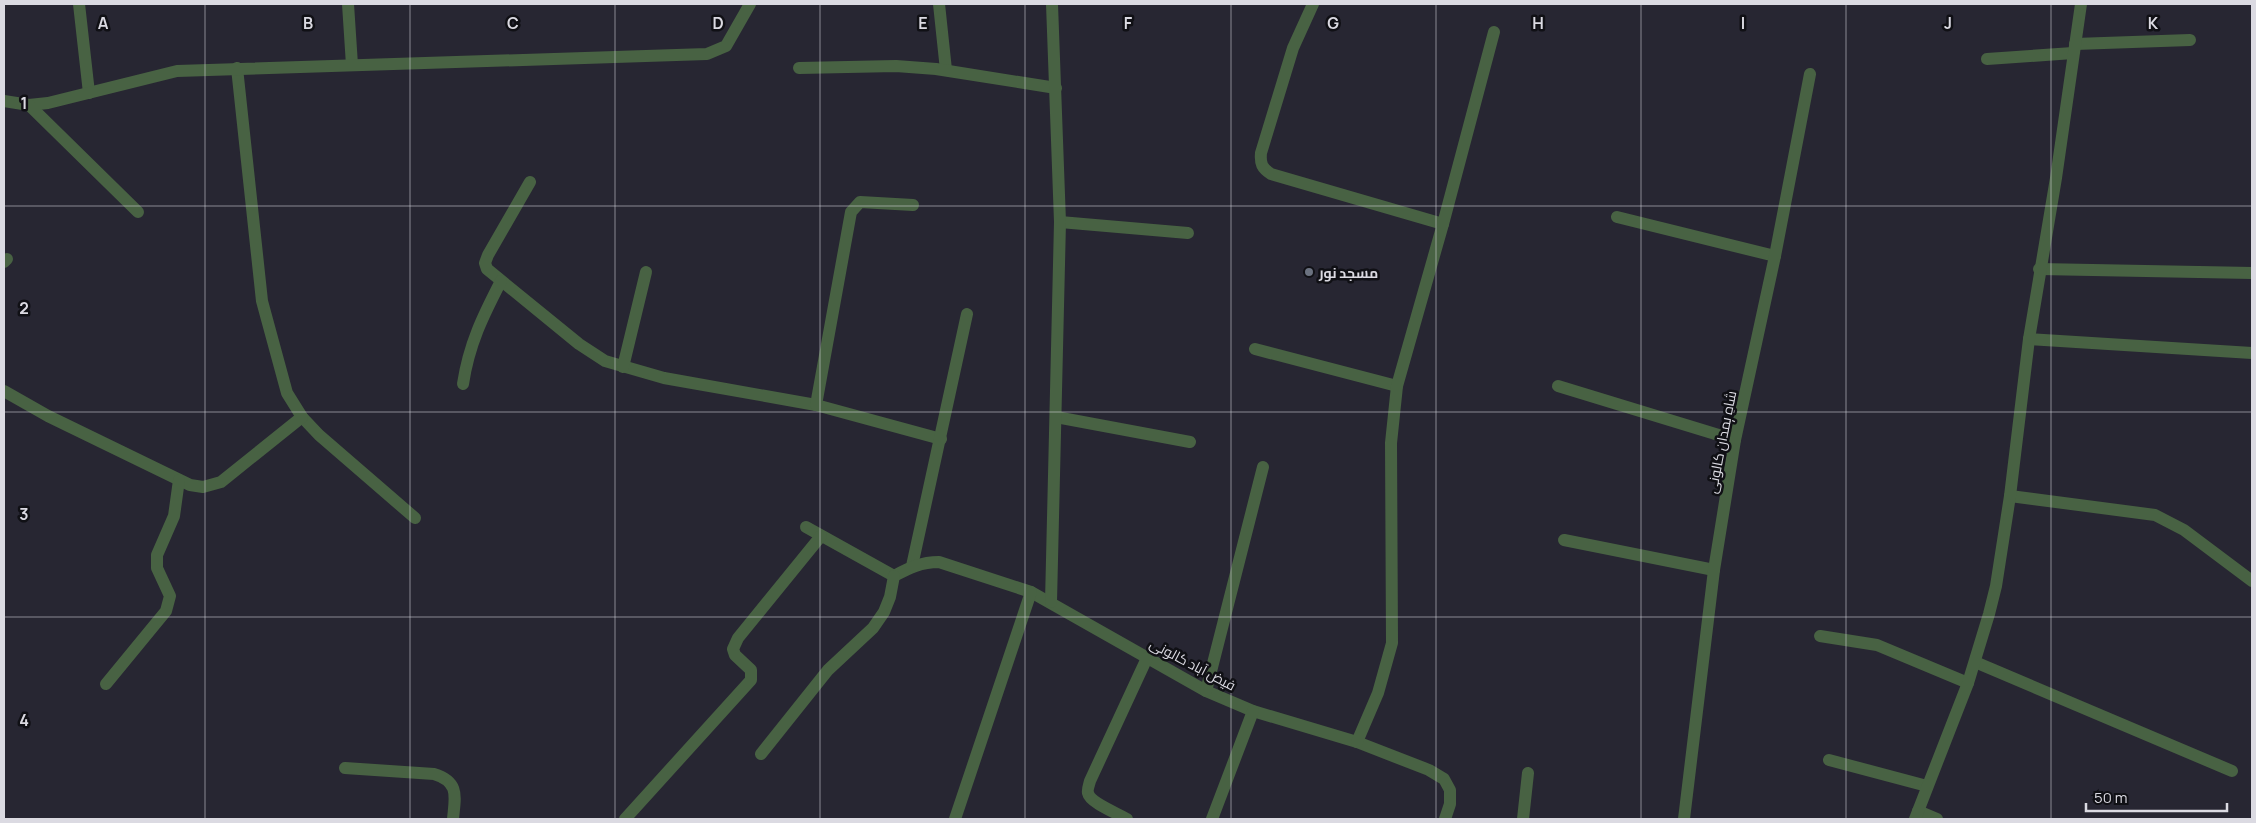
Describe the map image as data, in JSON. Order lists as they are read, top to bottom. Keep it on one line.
{"streets":{"street":["شاہِ ہمدان کالونی","فیض آباد کالونی"]},"places":["مسجد نور"],"scale_bar":"50 m","grid":{"columns":["A","B","C","D","E","F","G","H","I","J","K"],"rows":["1","2","3","4"]}}
